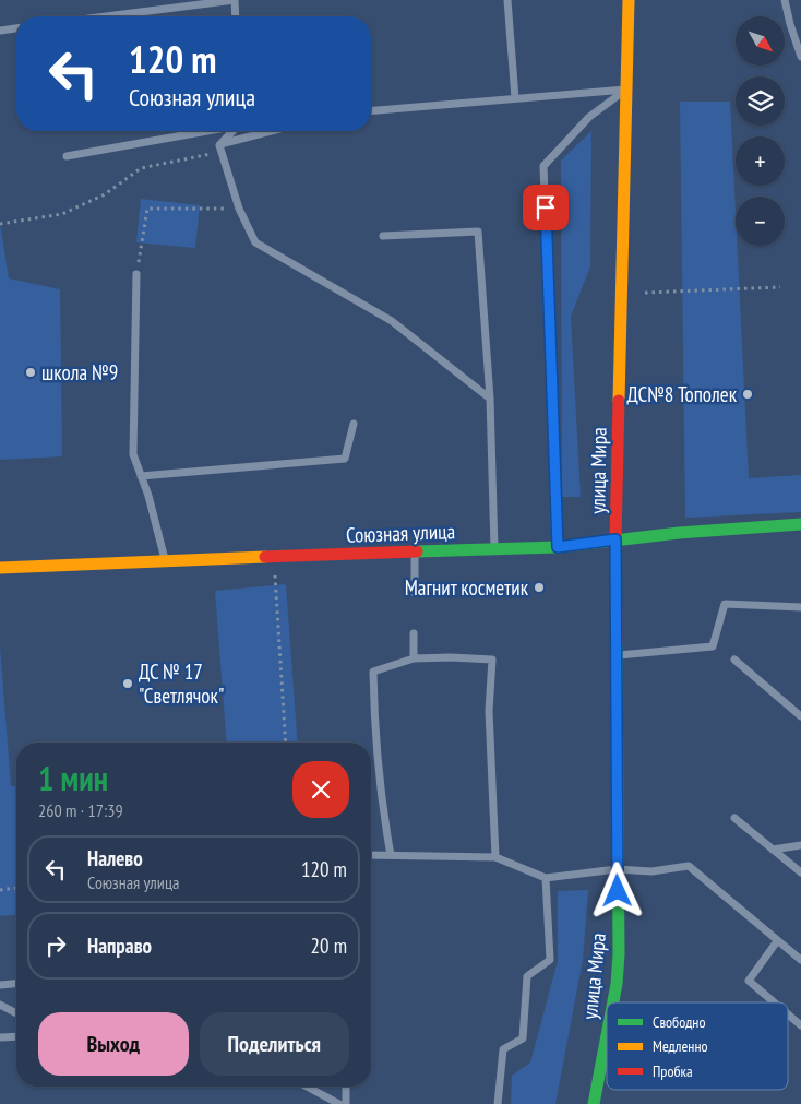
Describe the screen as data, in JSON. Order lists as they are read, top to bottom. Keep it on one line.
{"streets":{"main road":["улица Мира","Союзная улица"]},"crossings":[["улица Мира","Союзная улица"]],"places":["школа №9","ДС№8 Тополек","Магнит косметик","ДС № 17 \"Светлячок\""],"legend":["Свободно","Медленно","Пробка"],"north":"bottom right","page":{"map_buttons":["+","−"],"turn":["120 m","Союзная улица"],"heading":["1 мин","260 m · 17:39"],"list":[{"name":"Налево","note":"Союзная улица","value":"120 m"},{"name":"Направо","value":"20 m"}],"buttons":["Выход","Поделиться"]}}
